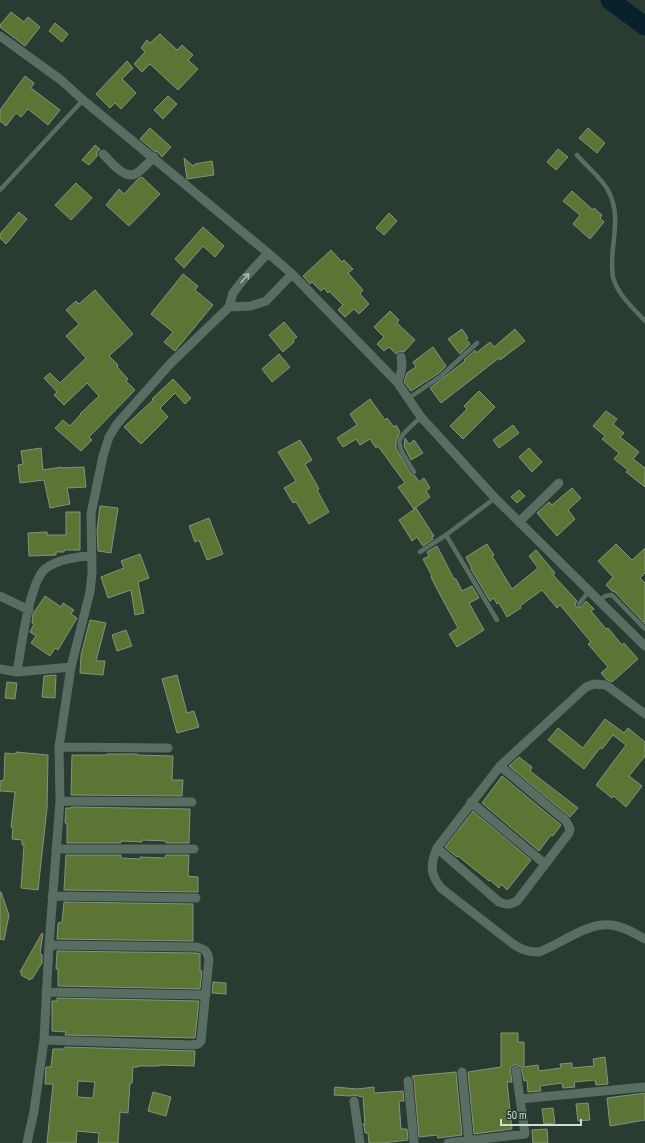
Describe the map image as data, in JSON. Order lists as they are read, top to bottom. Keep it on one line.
{"scale_bar":"50 m"}
